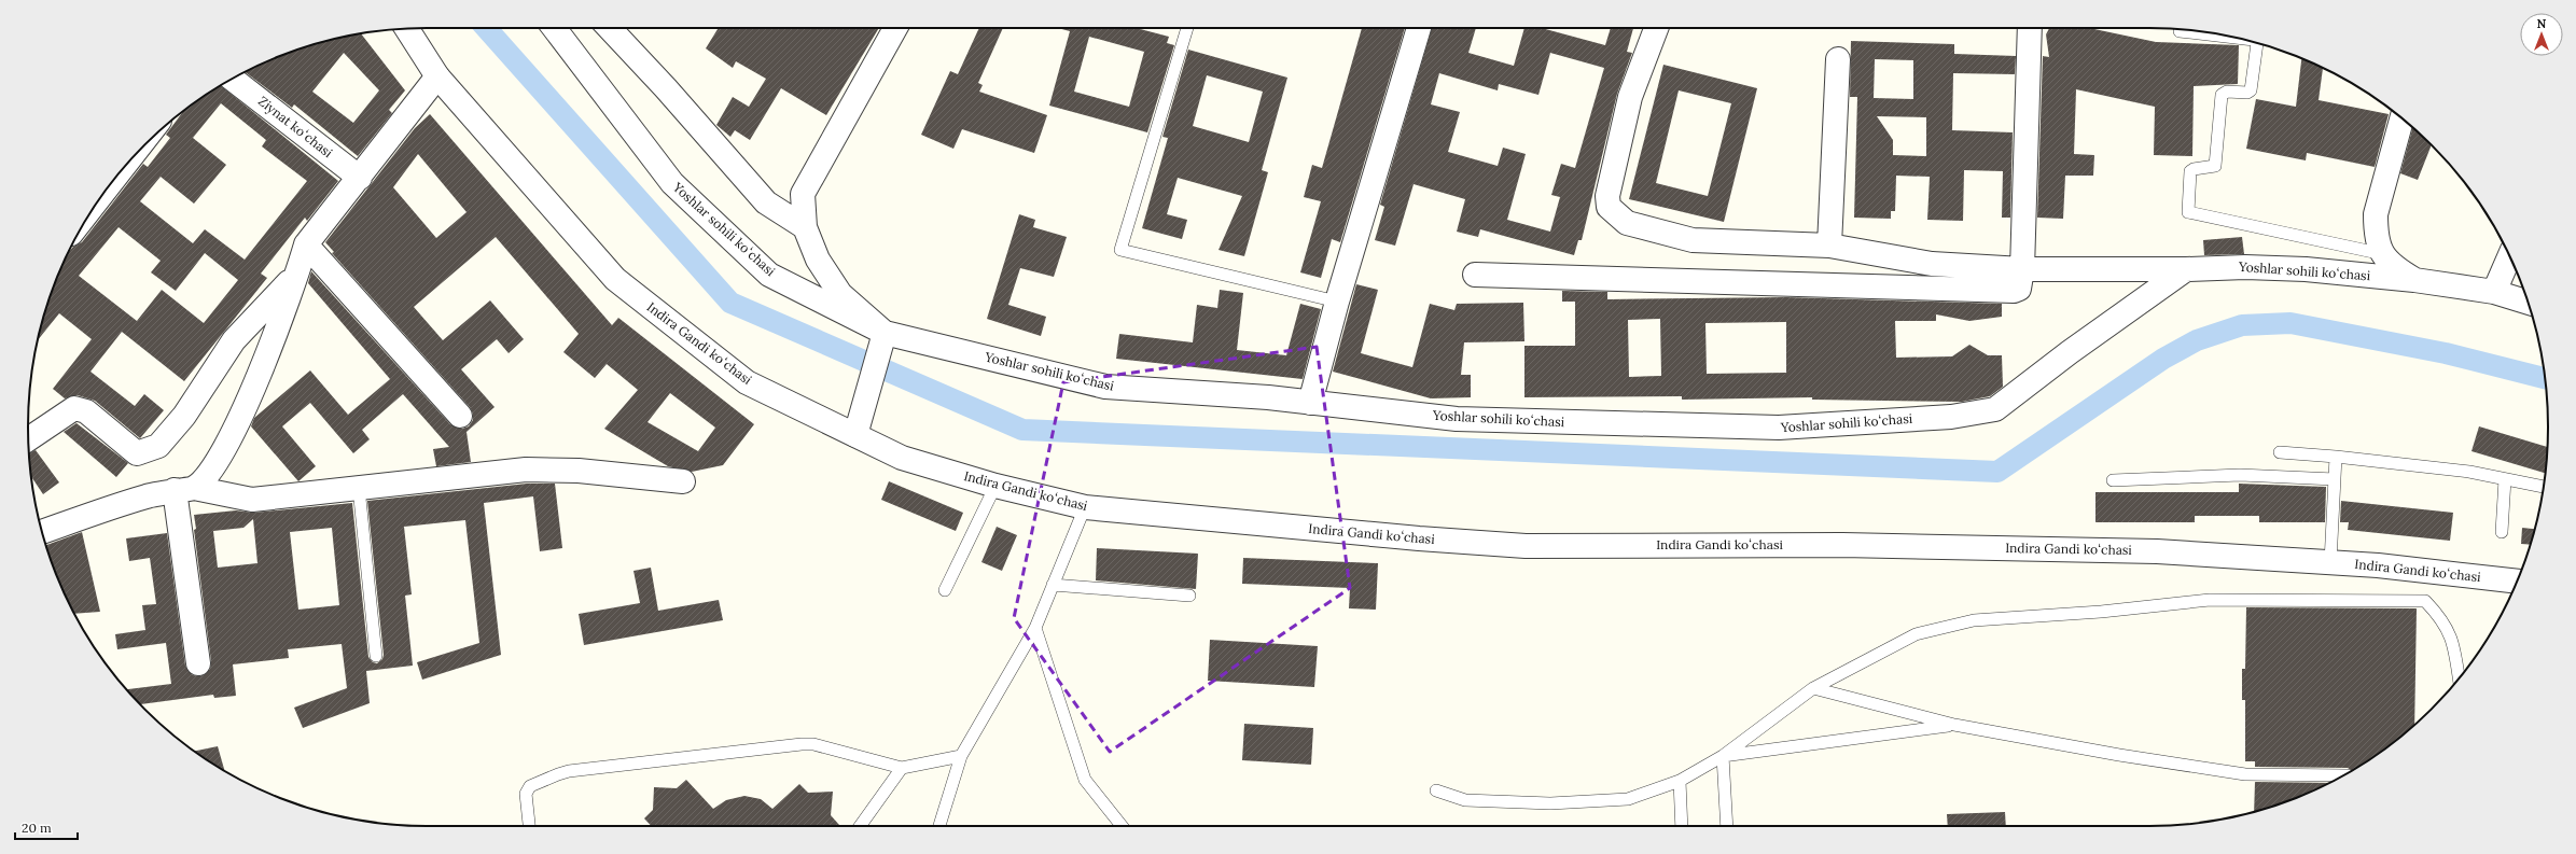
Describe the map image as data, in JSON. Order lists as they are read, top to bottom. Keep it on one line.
{"streets":{"street":["Ziynat koʻchasi","Yoshlar sohili koʻchasi","Indira Gandi koʻchasi"]},"scale_bar":"20 m","north":"top"}
